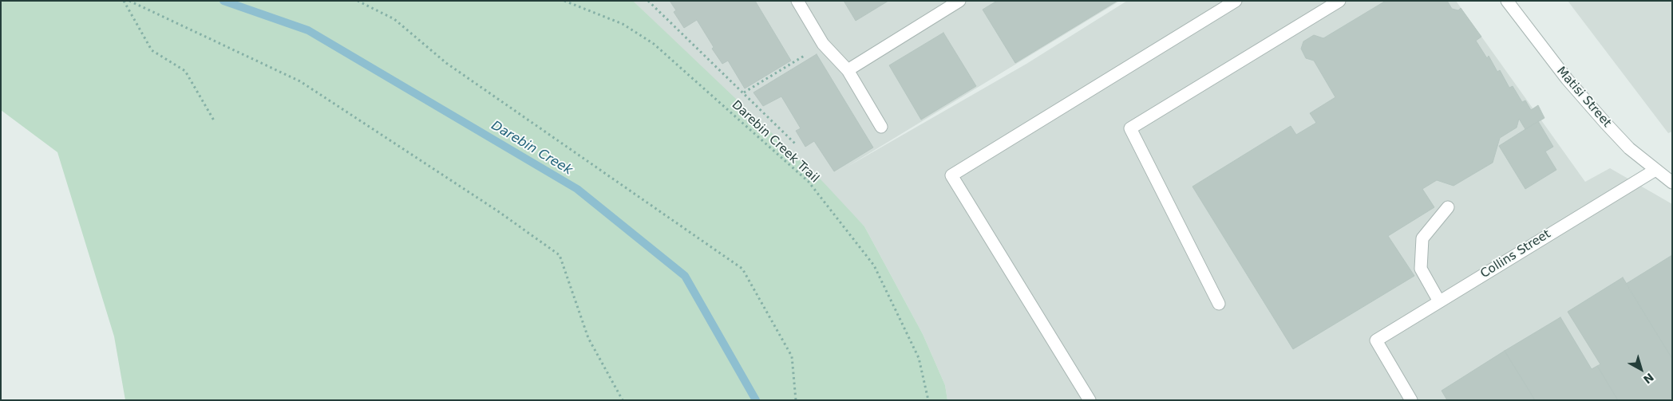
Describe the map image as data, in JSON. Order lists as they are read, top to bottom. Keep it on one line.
{"streets":{"street":["Matisi Street","Collins Street"],"path":["Darebin Creek Trail"]},"crossings":[["Matisi Street","Collins Street"]],"water":["Darebin Creek"],"north":"bottom right"}
